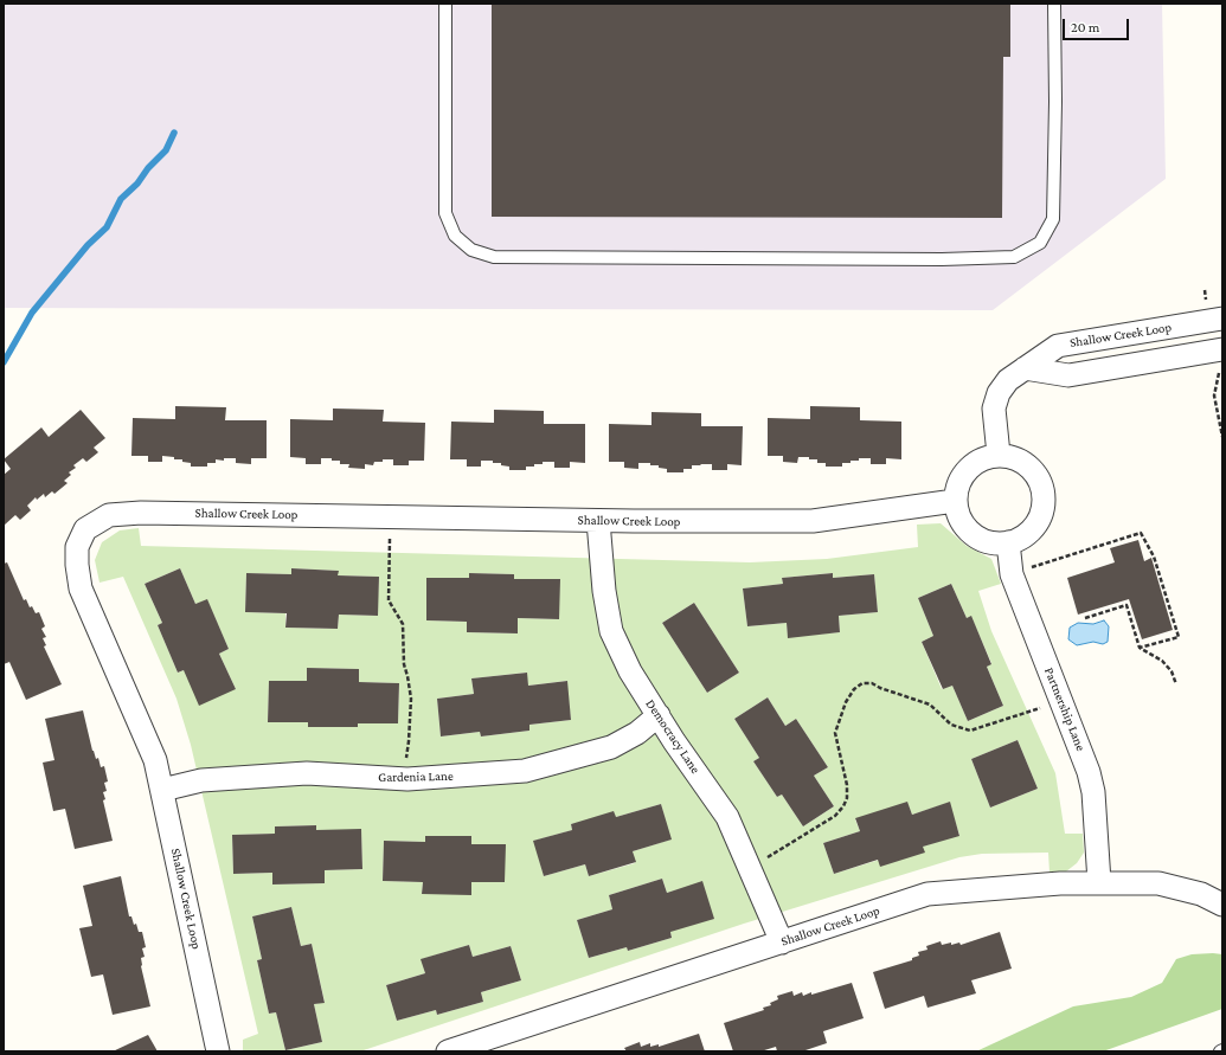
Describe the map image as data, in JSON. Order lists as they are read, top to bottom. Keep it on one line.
{"streets":{"street":["Shallow Creek Loop","Partnership Lane","Democracy Lane","Gardenia Lane"]},"crossings":[["Shallow Creek Loop","Partnership Lane"],["Shallow Creek Loop","Democracy Lane"],["Shallow Creek Loop","Gardenia Lane"],["Democracy Lane","Gardenia Lane"]],"scale_bar":"20 m"}
